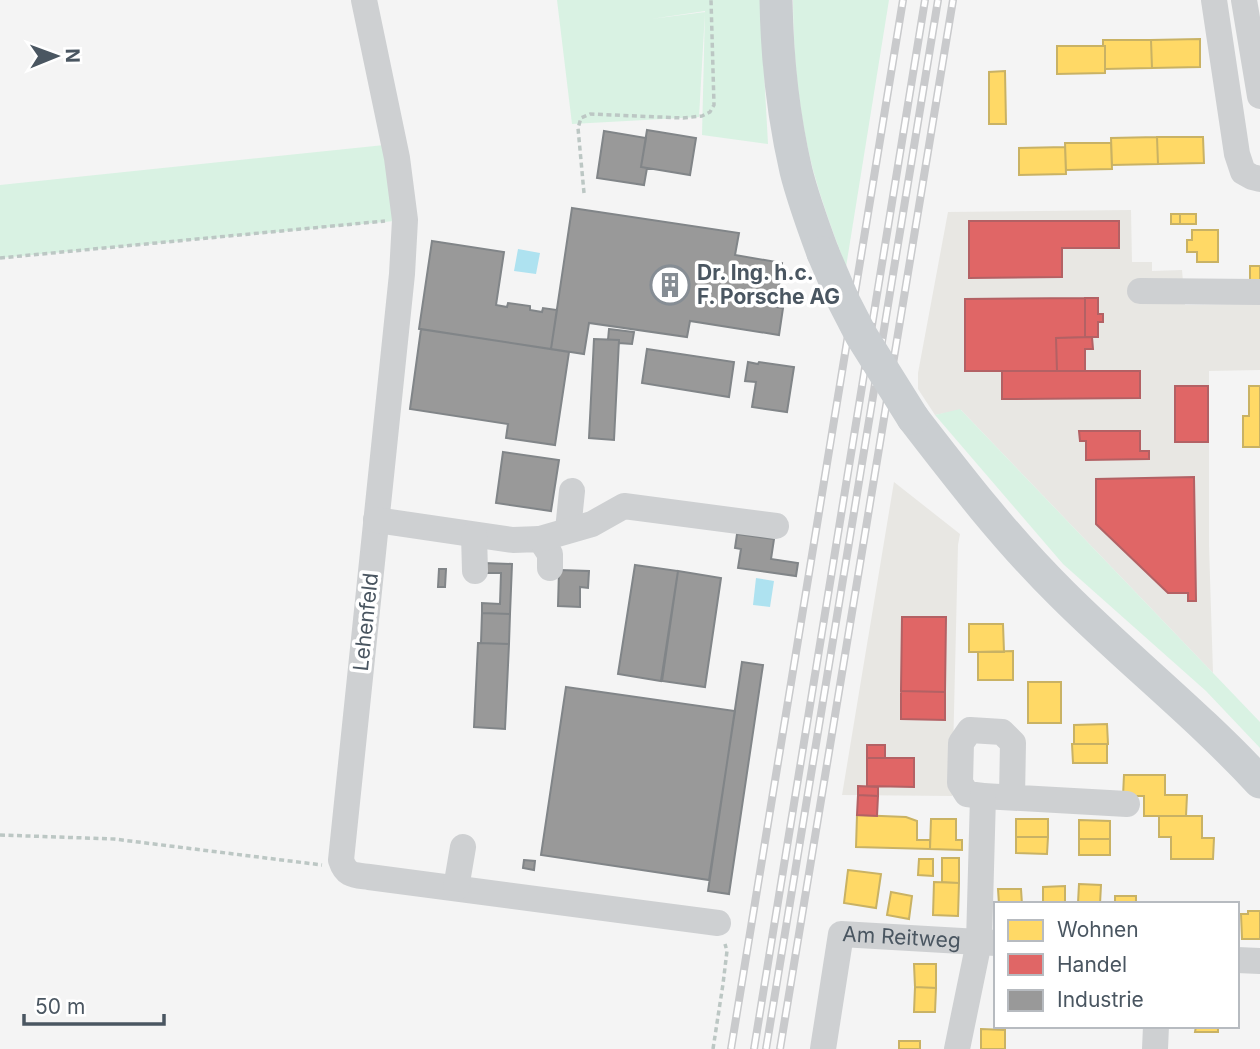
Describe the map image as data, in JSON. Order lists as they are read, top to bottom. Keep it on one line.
{"streets":{"street":["Lehenfeld","Am Reitweg"]},"places":{"building":["Dr. Ing. h.c. F. Porsche AG"]},"legend":["Wohnen","Handel","Industrie"],"scale_bar":"50 m","north":"right"}
